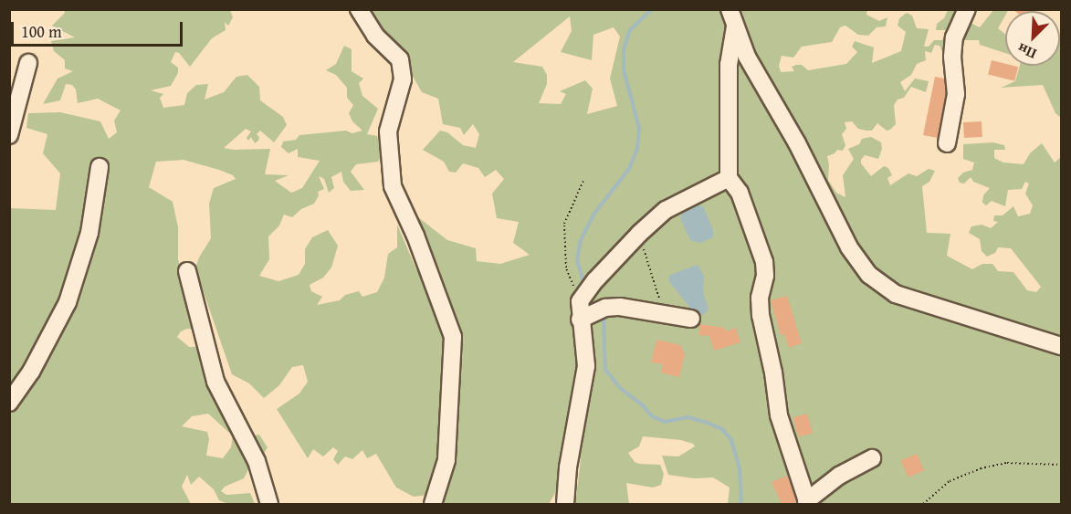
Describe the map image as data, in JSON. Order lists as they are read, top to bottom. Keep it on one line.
{"scale_bar":"100 m","north":"bottom left"}
